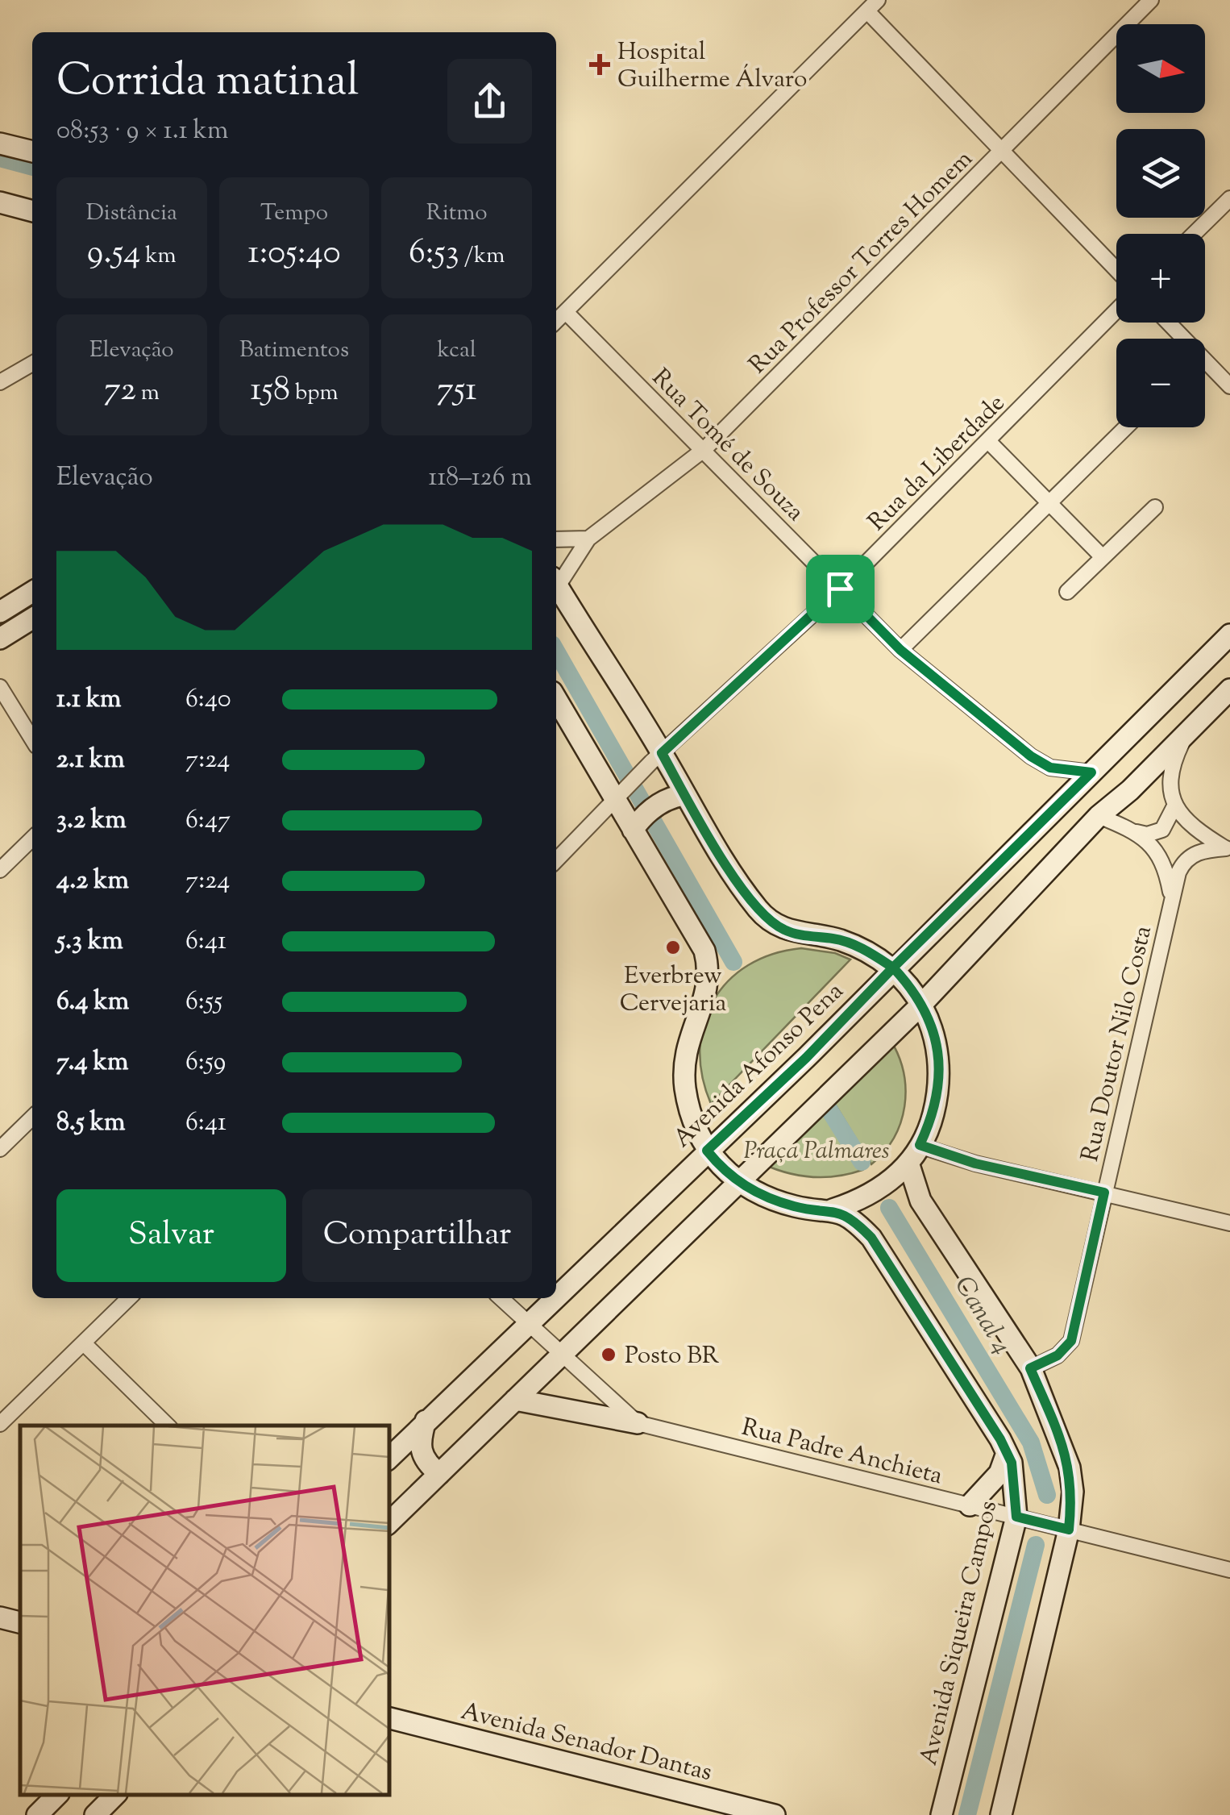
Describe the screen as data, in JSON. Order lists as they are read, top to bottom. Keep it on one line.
{"streets":{"main road":["Avenida Afonso Pena","Avenida Siqueira Campos","Avenida Senador Dantas"],"street":["Rua Professor Torres Homem","Rua Tomé de Souza","Rua da Liberdade","Rua Doutor Nilo Costa","Rua Padre Anchieta"]},"crossings":[["Rua Professor Torres Homem","Rua Tomé de Souza"],["Rua Tomé de Souza","Rua da Liberdade"],["Rua Tomé de Souza","Avenida Afonso Pena"],["Rua da Liberdade","Avenida Siqueira Campos"],["Avenida Afonso Pena","Rua Padre Anchieta"],["Avenida Afonso Pena","Avenida Siqueira Campos"],["Rua Padre Anchieta","Avenida Siqueira Campos"]],"water":["Canal 4"],"parks":["Praça Palmares"],"places":{"health":["Hospital Guilherme Álvaro"],"other":["Everbrew Cervejaria","Posto BR"]},"north":"right","page":{"map_buttons":["+","−"],"heading":["Corrida matinal","08:53 · 9 × 1.1 km"],"stats":[["Distância","9.54 km"],["Tempo","1:05:40"],["Ritmo","6:53 /km"],["Elevação","72 m"],["Batimentos","158 bpm"],["kcal","751"]],"chart":["Elevação","118–126 m"],"list":[{"name":"1.1 km","note":"6:40"},{"name":"2.1 km","note":"7:24"},{"name":"3.2 km","note":"6:47"},{"name":"4.2 km","note":"7:24"},{"name":"5.3 km","note":"6:41"},{"name":"6.4 km","note":"6:55"},{"name":"7.4 km","note":"6:59"},{"name":"8.5 km","note":"6:41"}],"buttons":["Salvar","Compartilhar"]}}
